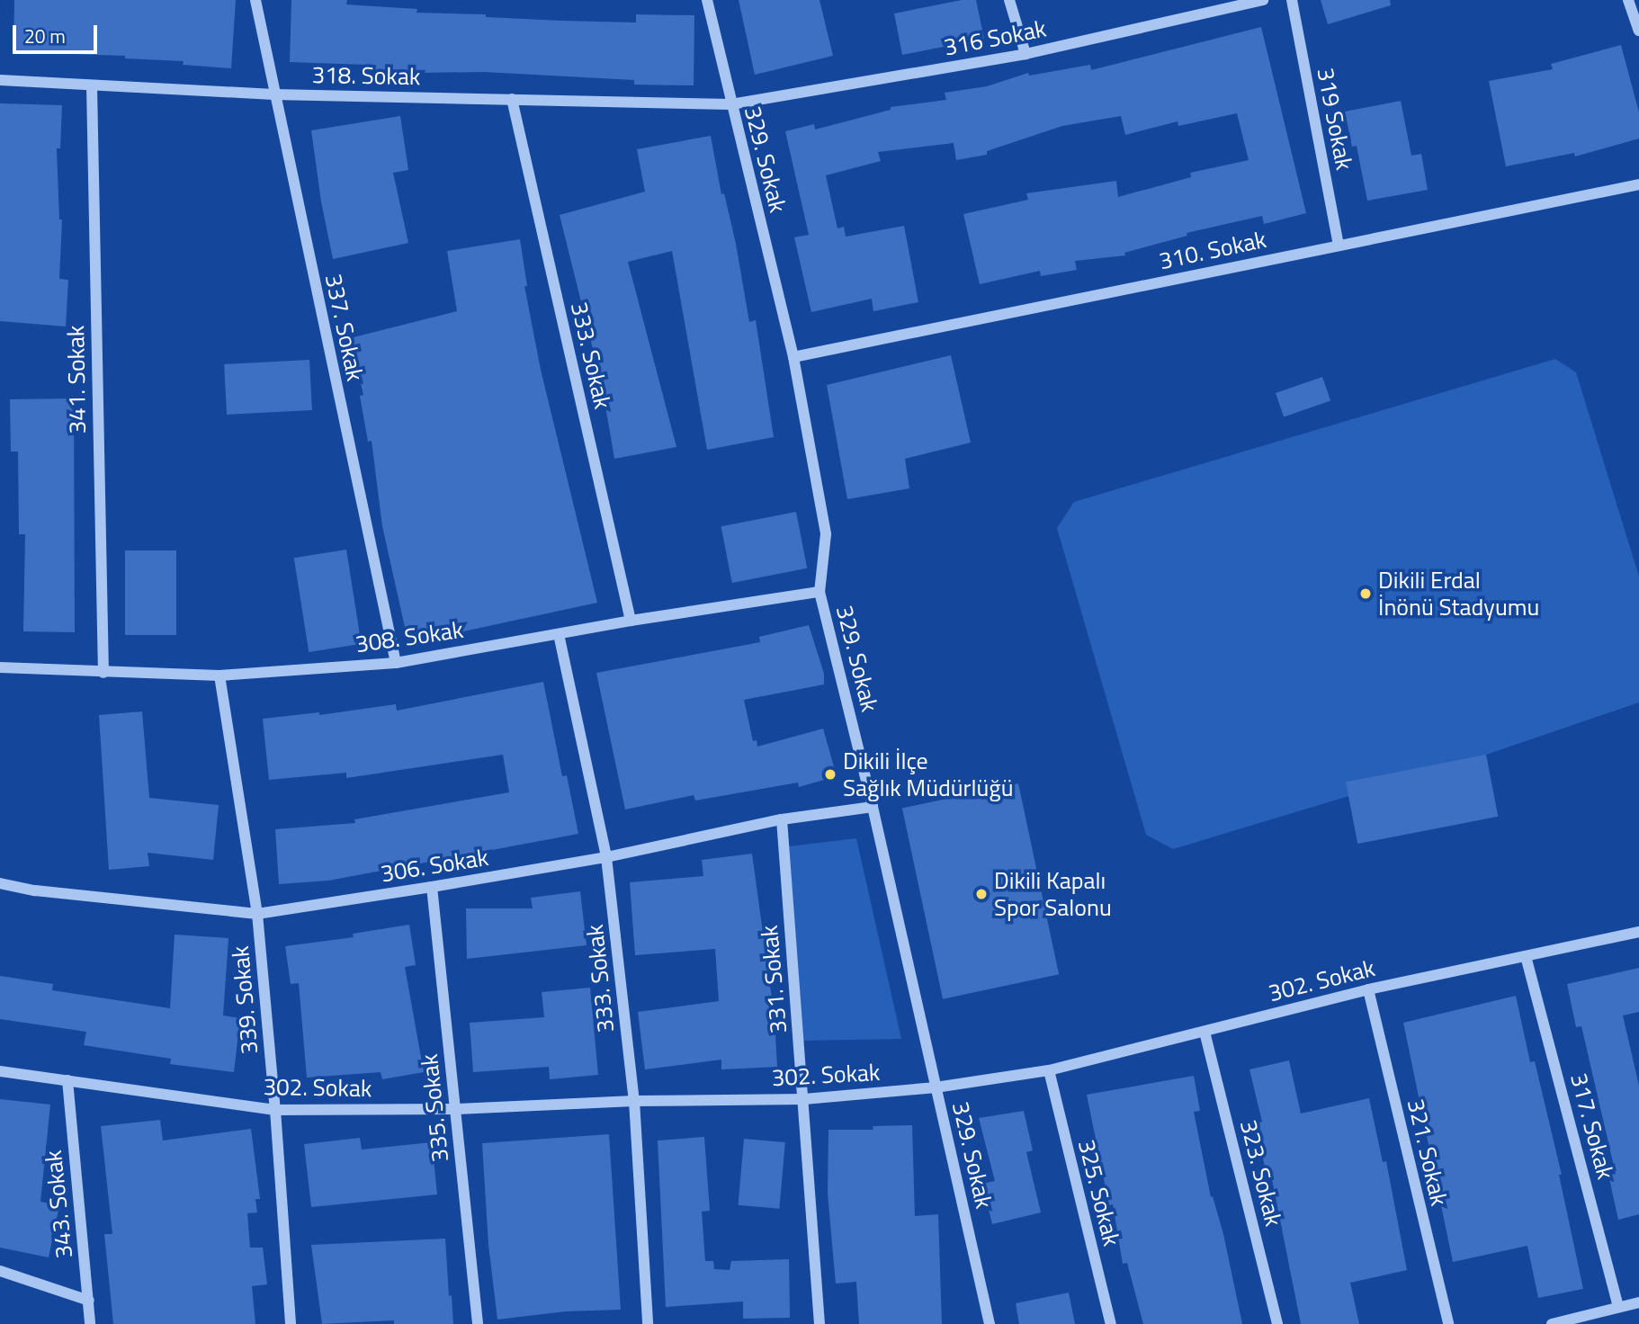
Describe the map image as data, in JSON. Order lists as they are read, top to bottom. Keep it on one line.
{"streets":{"street":["316 Sokak","318. Sokak","319 Sokak","329. Sokak","310. Sokak","337. Sokak","333. Sokak","341. Sokak","308. Sokak","306. Sokak","331. Sokak","302. Sokak","339. Sokak","335. Sokak","317. Sokak","321. Sokak","323. Sokak","325. Sokak","343. Sokak"]},"crossings":[["316 Sokak","318. Sokak"],["316 Sokak","329. Sokak"],["318. Sokak","329. Sokak"],["318. Sokak","337. Sokak"],["318. Sokak","333. Sokak"],["318. Sokak","341. Sokak"],["319 Sokak","310. Sokak"],["329. Sokak","310. Sokak"],["329. Sokak","308. Sokak"],["329. Sokak","306. Sokak"],["329. Sokak","302. Sokak"],["337. Sokak","308. Sokak"],["333. Sokak","308. Sokak"],["333. Sokak","306. Sokak"],["333. Sokak","302. Sokak"],["341. Sokak","308. Sokak"],["308. Sokak","339. Sokak"],["306. Sokak","331. Sokak"],["306. Sokak","339. Sokak"],["306. Sokak","335. Sokak"],["331. Sokak","302. Sokak"],["302. Sokak","339. Sokak"],["302. Sokak","335. Sokak"],["302. Sokak","317. Sokak"],["302. Sokak","321. Sokak"],["302. Sokak","323. Sokak"],["302. Sokak","325. Sokak"],["302. Sokak","343. Sokak"]],"places":["Dikili Erdal İnönü Stadyumu","Dikili İlçe Sağlık Müdürlüğü","Dikili Kapalı Spor Salonu"],"scale_bar":"20 m"}
